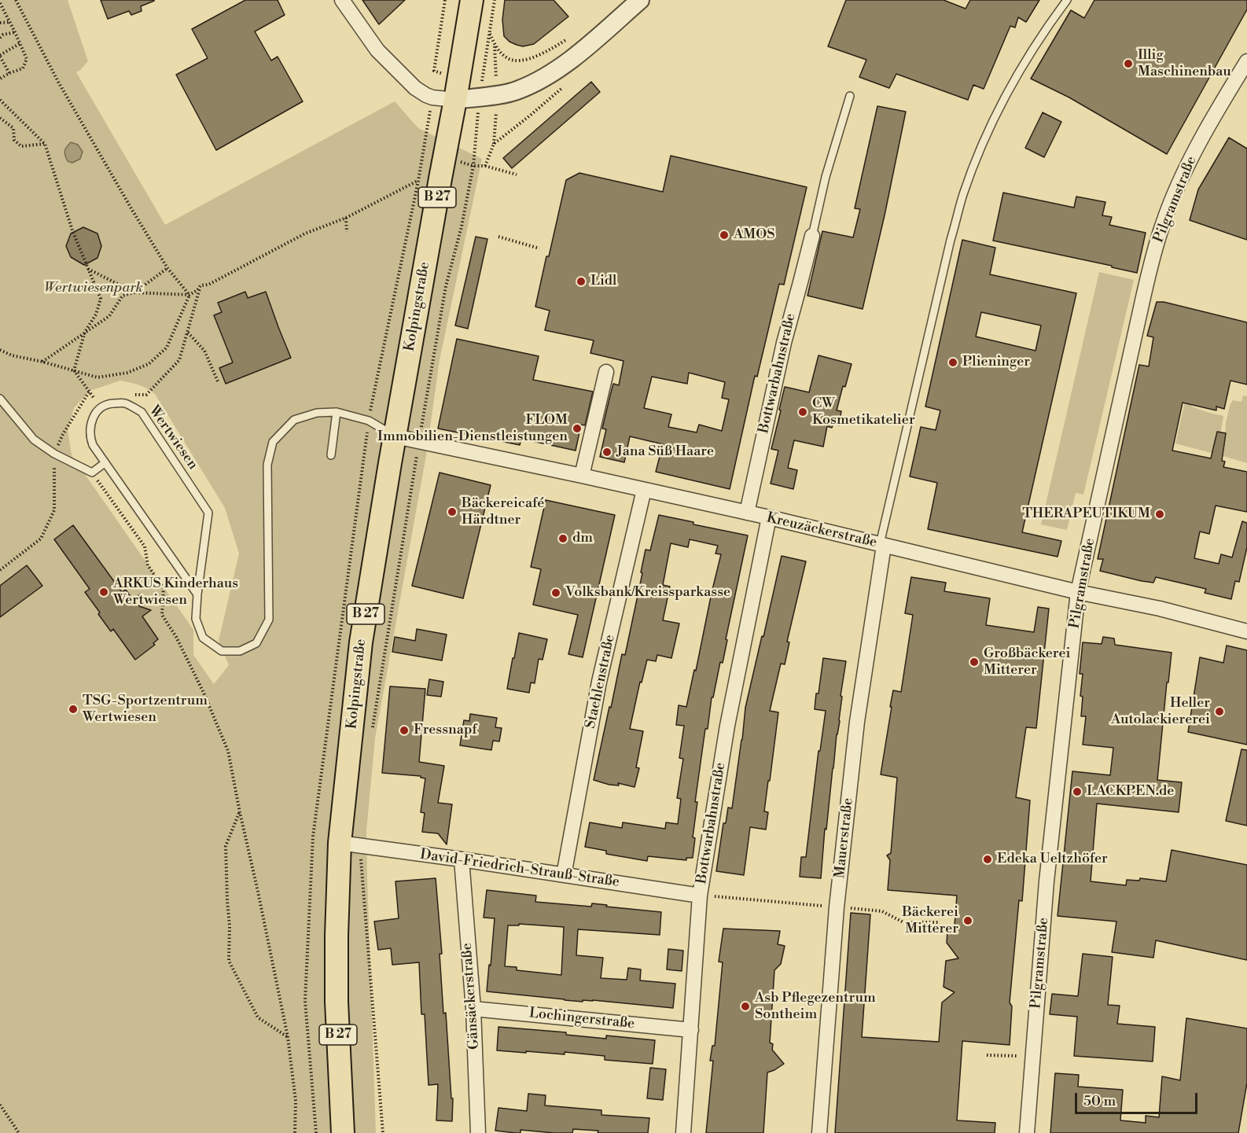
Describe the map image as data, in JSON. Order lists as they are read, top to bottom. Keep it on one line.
{"streets":{"main road":["B 27","Kolpingstraße"],"street":["Pilgramstraße","Bottwarbahnstraße","Kreuzäckerstraße","Staehlenstraße","Mauerstraße","David-Friedrich-Strauß-Straße","Gänsäckerstraße","Lochingerstraße"],"lane":["Wertwiesen"]},"crossings":[["B 27","Kolpingstraße"],["Pilgramstraße","Kreuzäckerstraße"],["Kolpingstraße","Wertwiesen"],["Kolpingstraße","Kreuzäckerstraße"],["Kolpingstraße","David-Friedrich-Strauß-Straße"],["Bottwarbahnstraße","Kreuzäckerstraße"],["Bottwarbahnstraße","David-Friedrich-Strauß-Straße"],["Bottwarbahnstraße","Lochingerstraße"],["Wertwiesen","Kreuzäckerstraße"],["Kreuzäckerstraße","Staehlenstraße"],["Kreuzäckerstraße","Mauerstraße"],["Staehlenstraße","David-Friedrich-Strauß-Straße"],["David-Friedrich-Strauß-Straße","Gänsäckerstraße"],["Gänsäckerstraße","Lochingerstraße"]],"parks":["Wertwiesenpark"],"places":["Illig Maschinenbau","AMOS","Lidl","Plieninger","CW Kosmetikatelier","FLOM Immobilien-Dienstleistungen","Jana Süß Haare","Bäckereicafé Härdtner","THERAPEUTIKUM","dm","ARKUS Kinderhaus Wertwiesen","Volksbank/Kreissparkasse","Großbäckerei Mitterer","TSG-Sportzentrum Wertwiesen","Heller Autolackiererei","Fressnapf","LACKPEN.de","Edeka Ueltzhöfer","Bäckerei Mitterer","Asb Pflegezentrum Sontheim"],"scale_bar":"50 m"}
